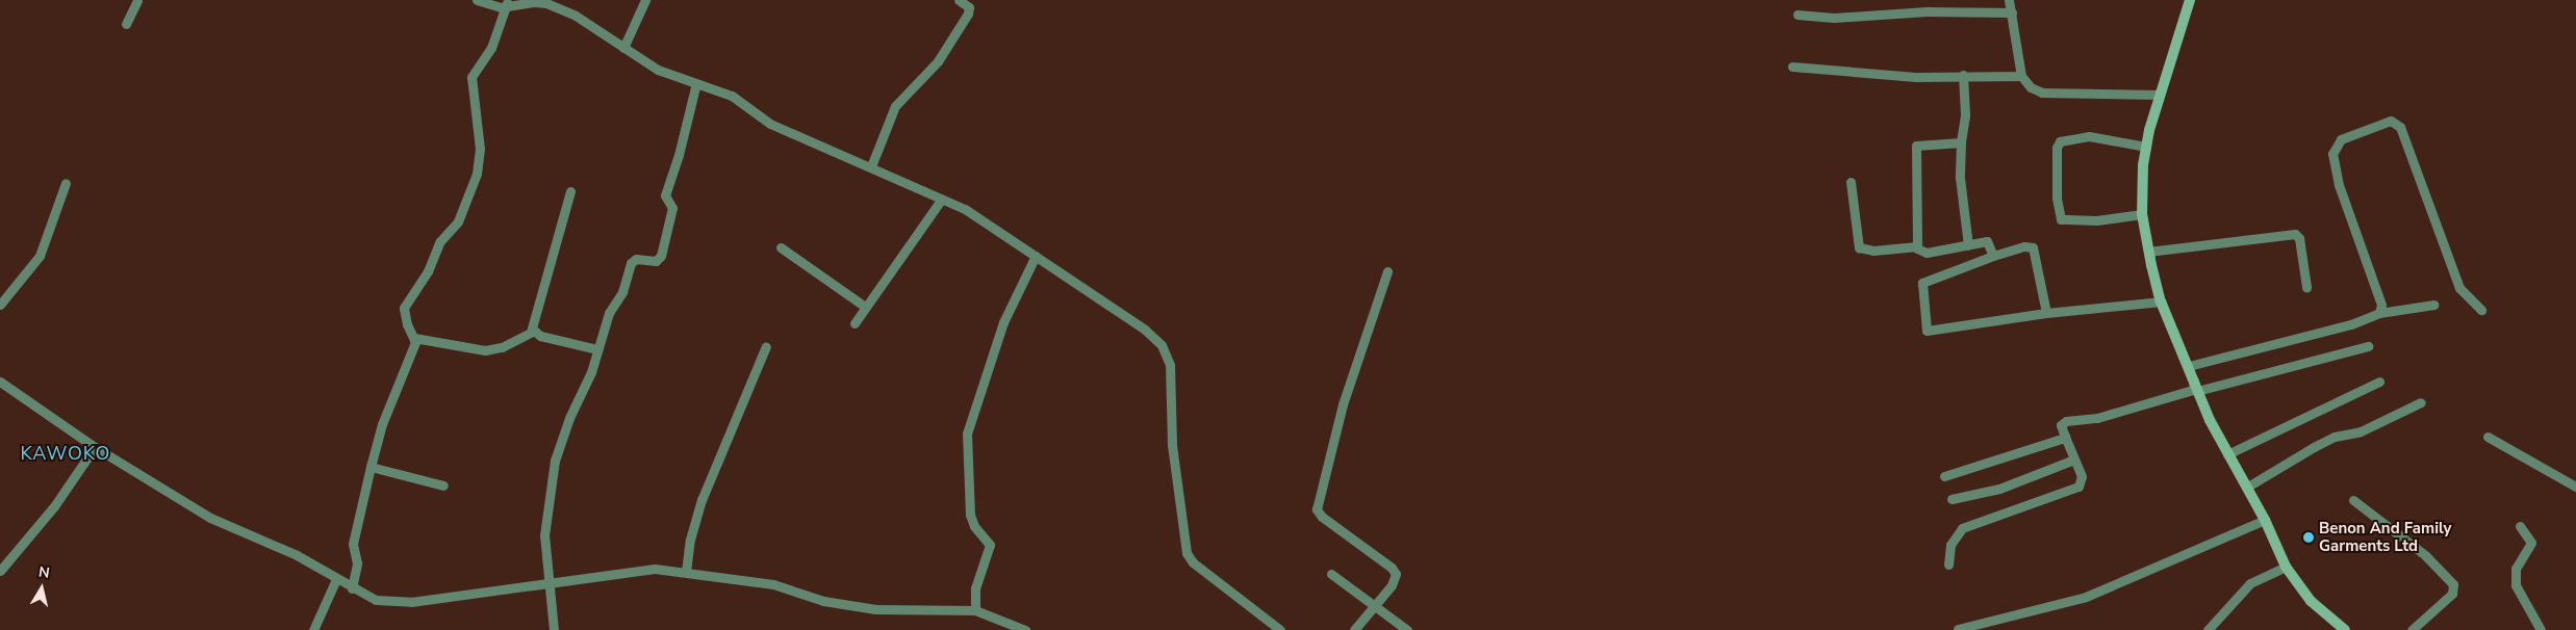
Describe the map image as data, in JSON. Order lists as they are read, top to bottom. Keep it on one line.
{"districts":["KAWOKO"],"places":["Benon And Family Garments Ltd"],"north":"top"}
